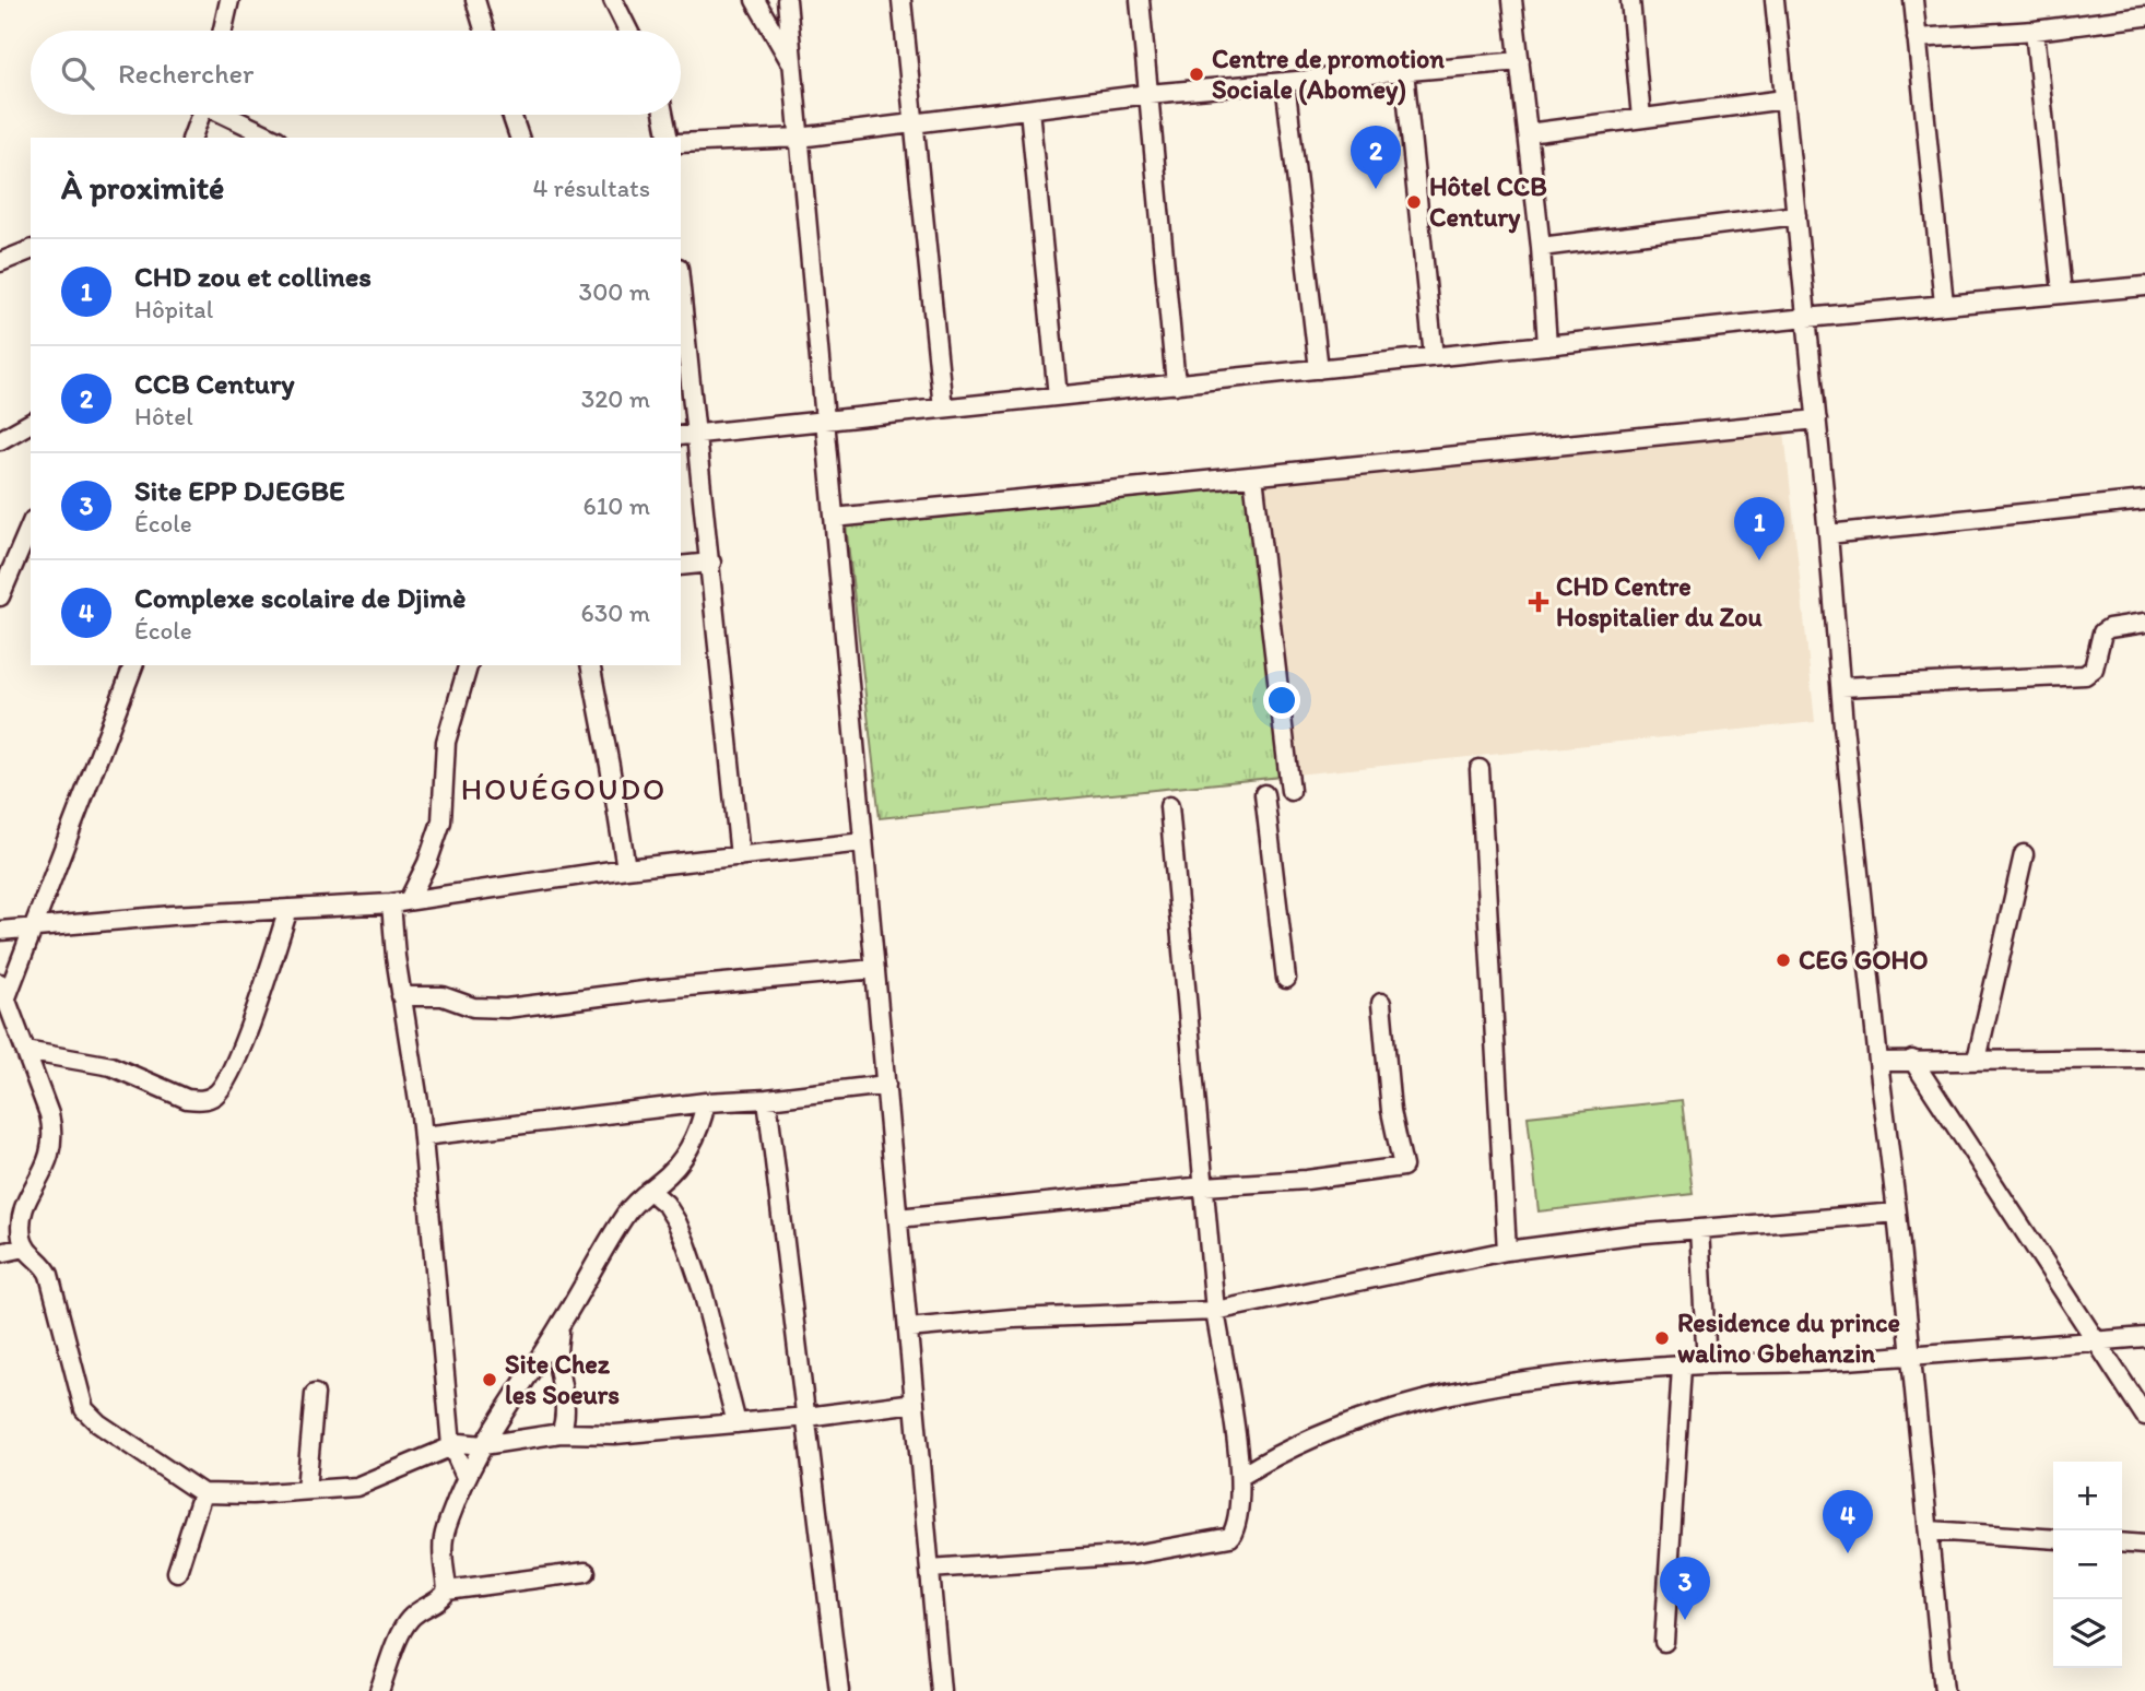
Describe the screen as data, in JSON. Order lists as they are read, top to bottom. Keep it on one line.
{"districts":["HOUÉGOUDO"],"places":{"other":["Centre de promotion Sociale (Abomey)","Hôtel CCB Century","CEG GOHO","Residence du prince walino Gbehanzin","Site Chez les Soeurs"],"health":["CHD Centre Hospitalier du Zou"]},"page":{"search":"Rechercher","pins":["2","1","4","3"],"heading":["À proximité","4 résultats"],"list":[{"mark":"1","name":"CHD zou et collines","note":"Hôpital","value":"300 m"},{"mark":"2","name":"CCB Century","note":"Hôtel","value":"320 m"},{"mark":"3","name":"Site EPP DJEGBE","note":"École","value":"610 m"},{"mark":"4","name":"Complexe scolaire de Djimè","note":"École","value":"630 m"}],"map_buttons":["+","−"]}}
